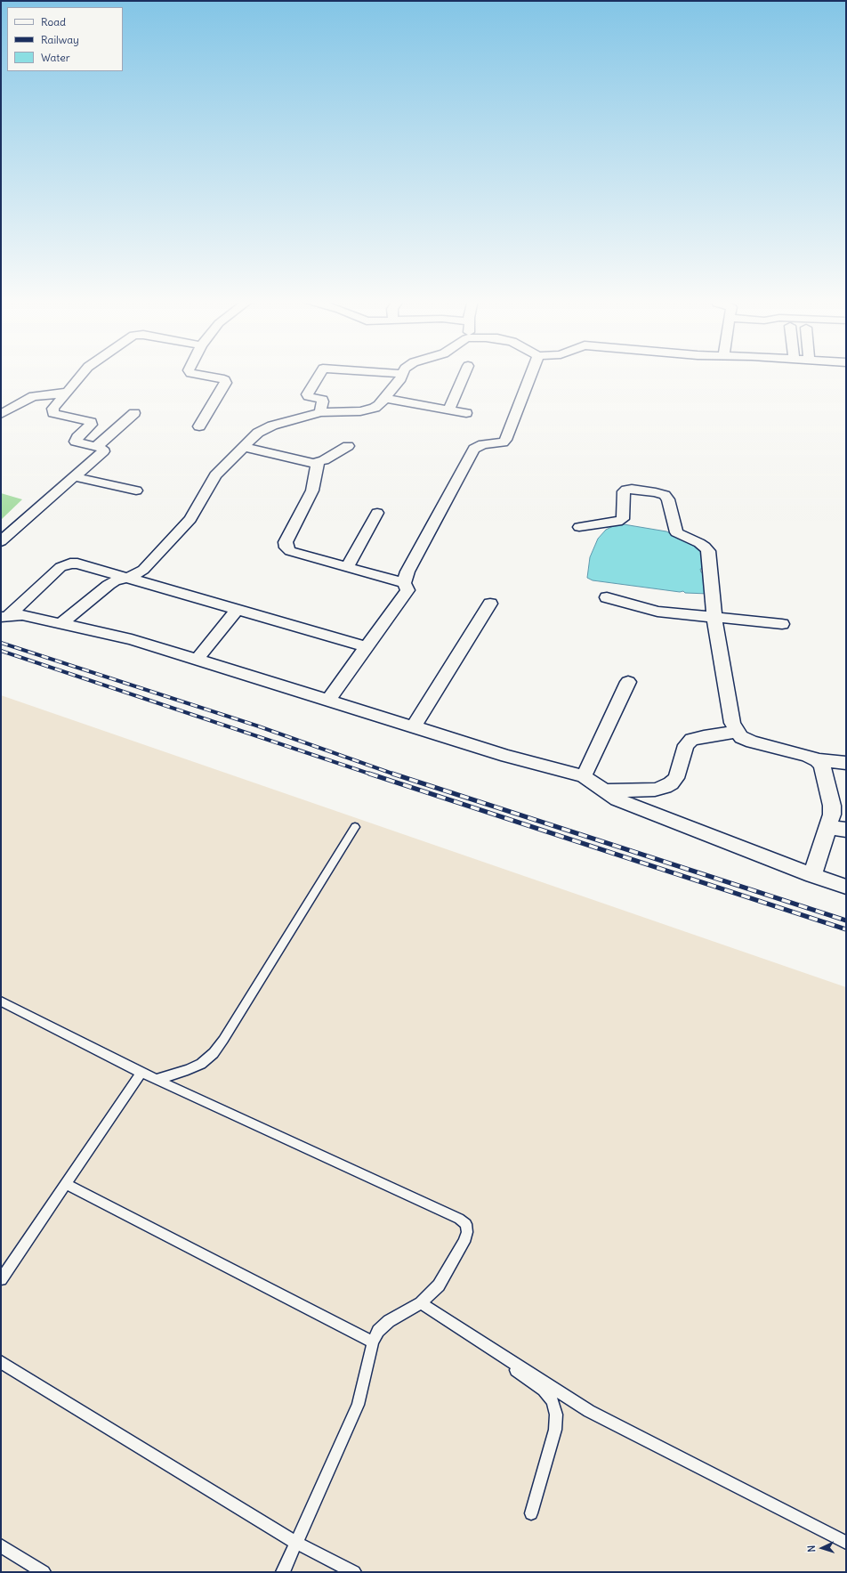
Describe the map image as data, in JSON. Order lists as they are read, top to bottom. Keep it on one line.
{"legend":["Road","Railway","Water"],"north":"left"}
